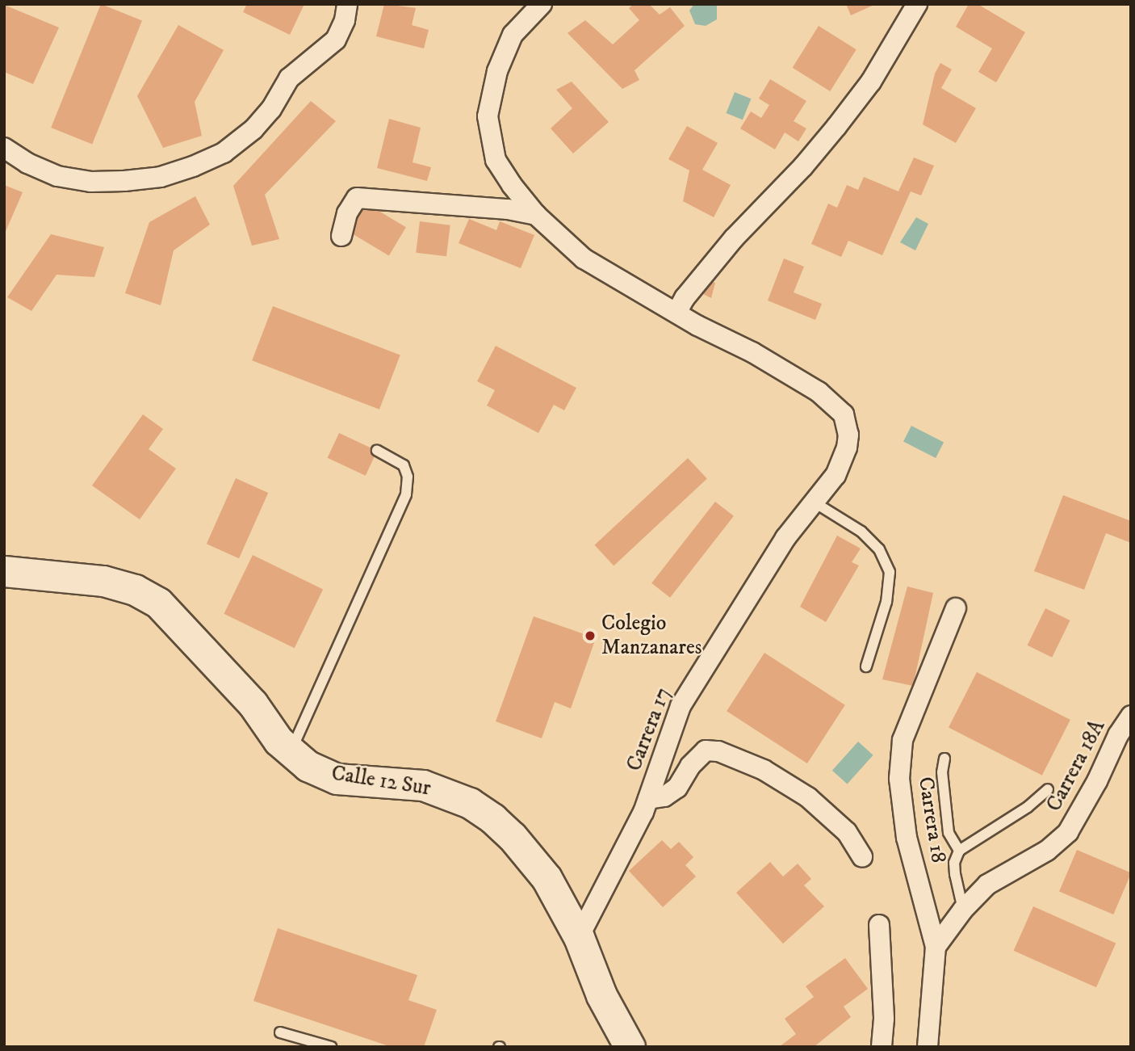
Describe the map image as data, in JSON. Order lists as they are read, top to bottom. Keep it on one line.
{"streets":{"main road":["Calle 12 Sur"],"street":["Carrera 17","Carrera 18A","Carrera 18"]},"crossings":[["Carrera 17","Calle 12 Sur"],["Carrera 18A","Carrera 18"]],"places":["Colegio Manzanares"]}
